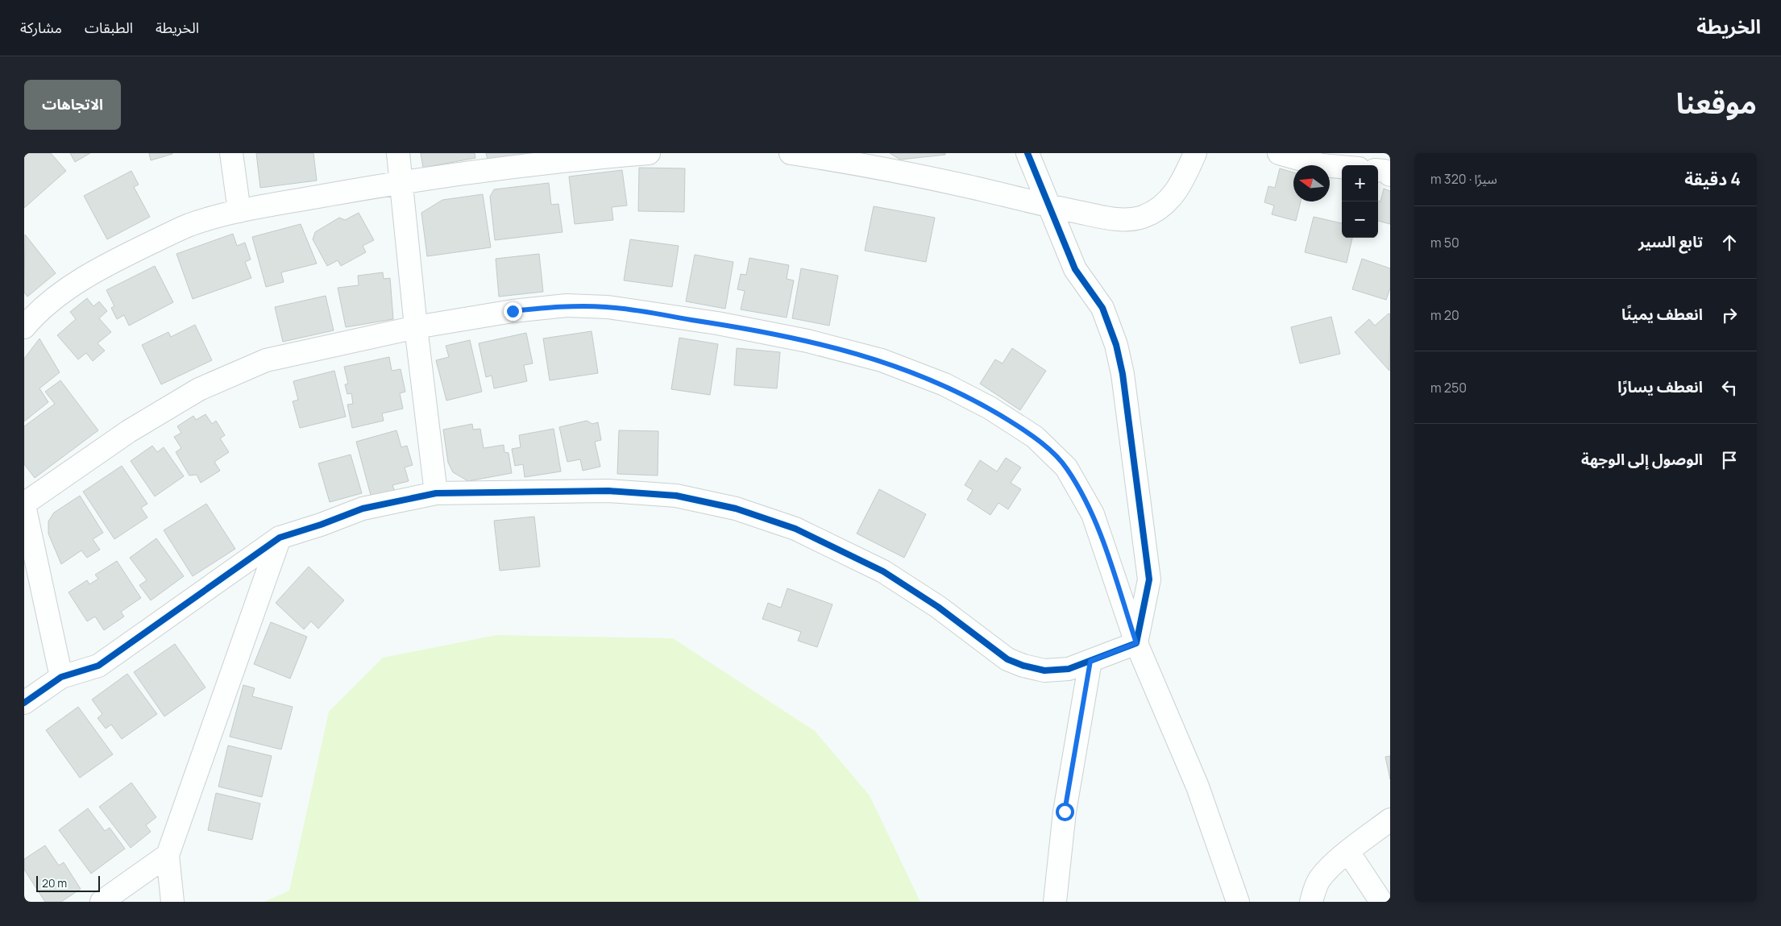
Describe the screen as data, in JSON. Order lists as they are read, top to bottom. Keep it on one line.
{"scale_bar":"20 m","north":"left","page":{"header":"الخريطة","nav":["الخريطة","الطبقات","مشاركة"],"title":"موقعنا","buttons":"الاتجاهات","heading":["4 دقيقة","سيرًا · 320 m"],"map_buttons":["+","−"],"list":[["تابع السير","50 m"],["انعطف يمينًا","20 m"],["انعطف يسارًا","250 m"],"الوصول إلى الوجهة"],"scale":"20 m"}}
